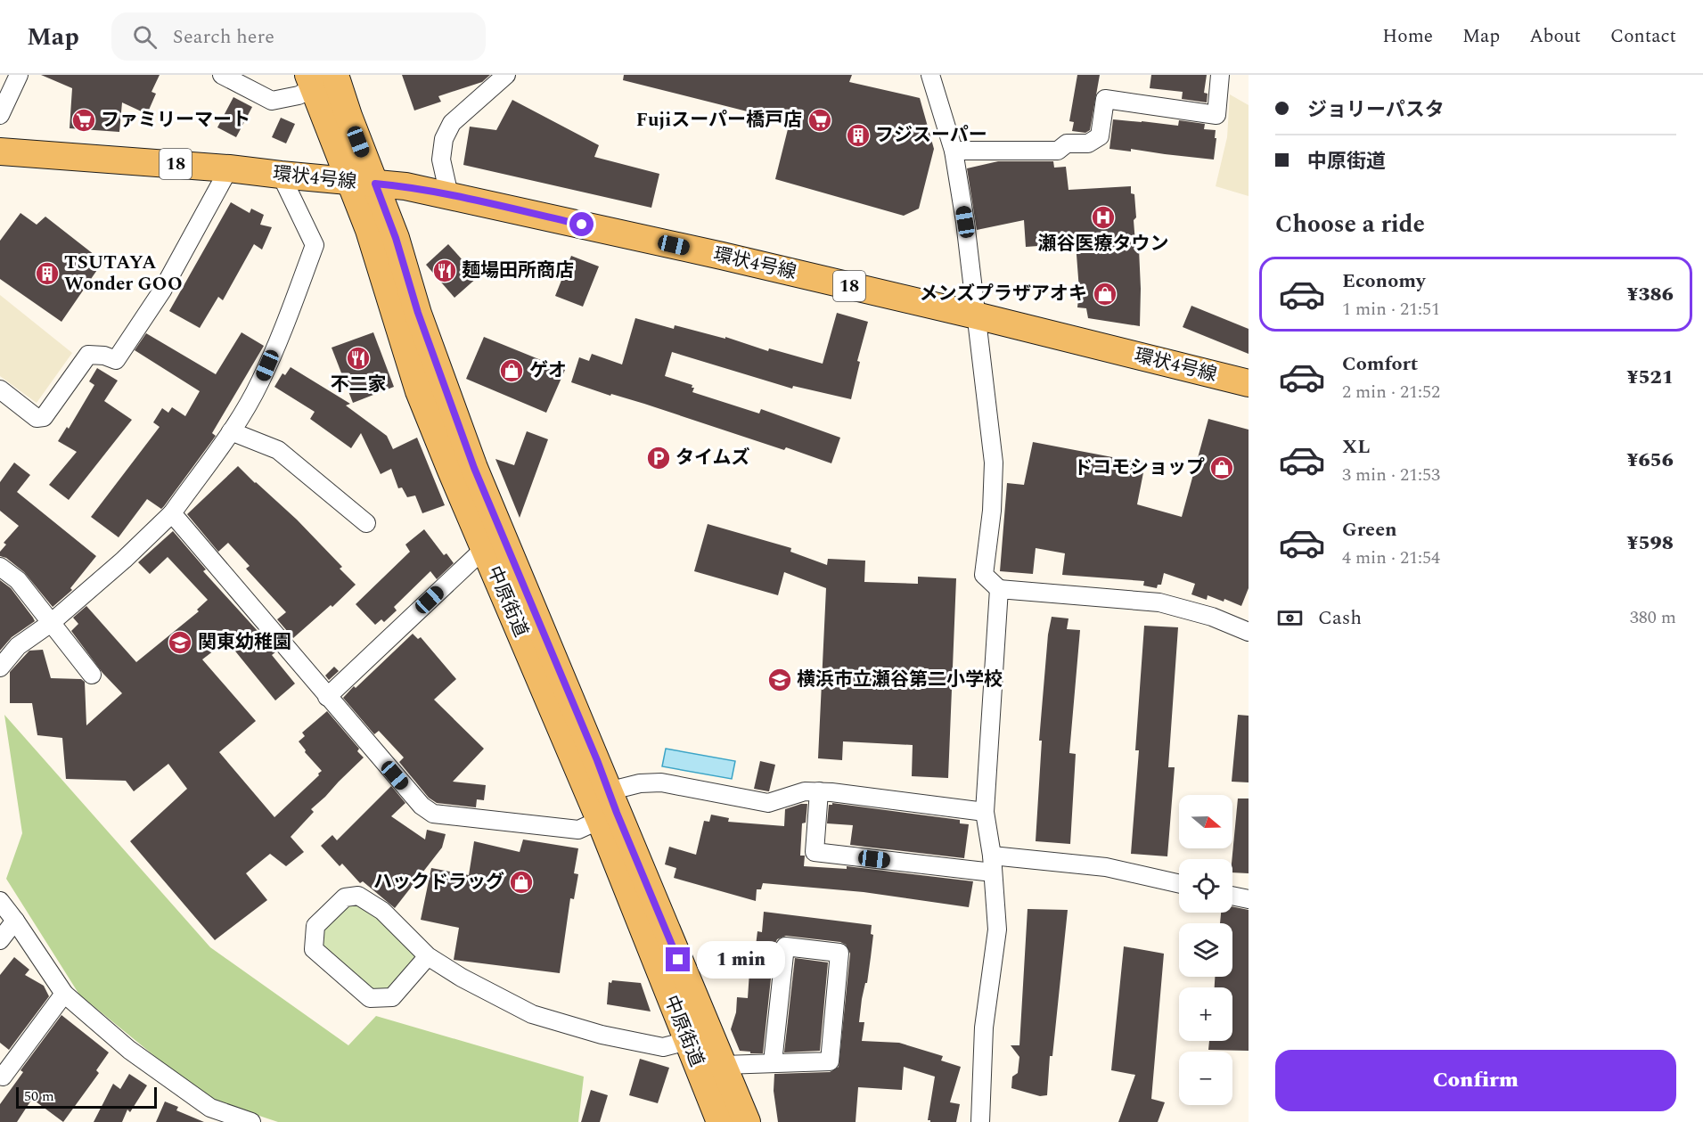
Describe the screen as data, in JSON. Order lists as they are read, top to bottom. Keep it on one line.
{"streets":{"main road":["18","環状4号線","中原街道"]},"crossings":[["環状4号線","中原街道"]],"places":{"supermarket":["ファミリーマート","Fujiスーパー橋戸店"],"building":["フジスーパー","TSUTAYA Wonder GOO"],"hospital":["瀬谷医療タウン"],"restaurant":["麺場田所商店","不二家"],"shop":["メンズプラザアオキ","ゲオ","ドコモショップ","ハックドラッグ"],"parking":["タイムズ"],"school or university":["関東幼稚園","横浜市立瀬谷第二小学校"]},"scale_bar":"50 m","north":"right","page":{"header":"Map","search":"Search here","nav":["Home","Map","About","Contact"],"banner":["ジョリーパスタ","中原街道"],"heading":"Choose a ride","list":[{"name":"Economy","note":"1 min · 21:51","value":"¥386"},{"name":"Comfort","note":"2 min · 21:52","value":"¥521"},{"name":"XL","note":"3 min · 21:53","value":"¥656"},{"name":"Green","note":"4 min · 21:54","value":"¥598"}],"pay":["Cash","380 m"],"map_buttons":["+","−"],"bubble":"1 min","buttons":"Confirm","scale":"50 m"}}
